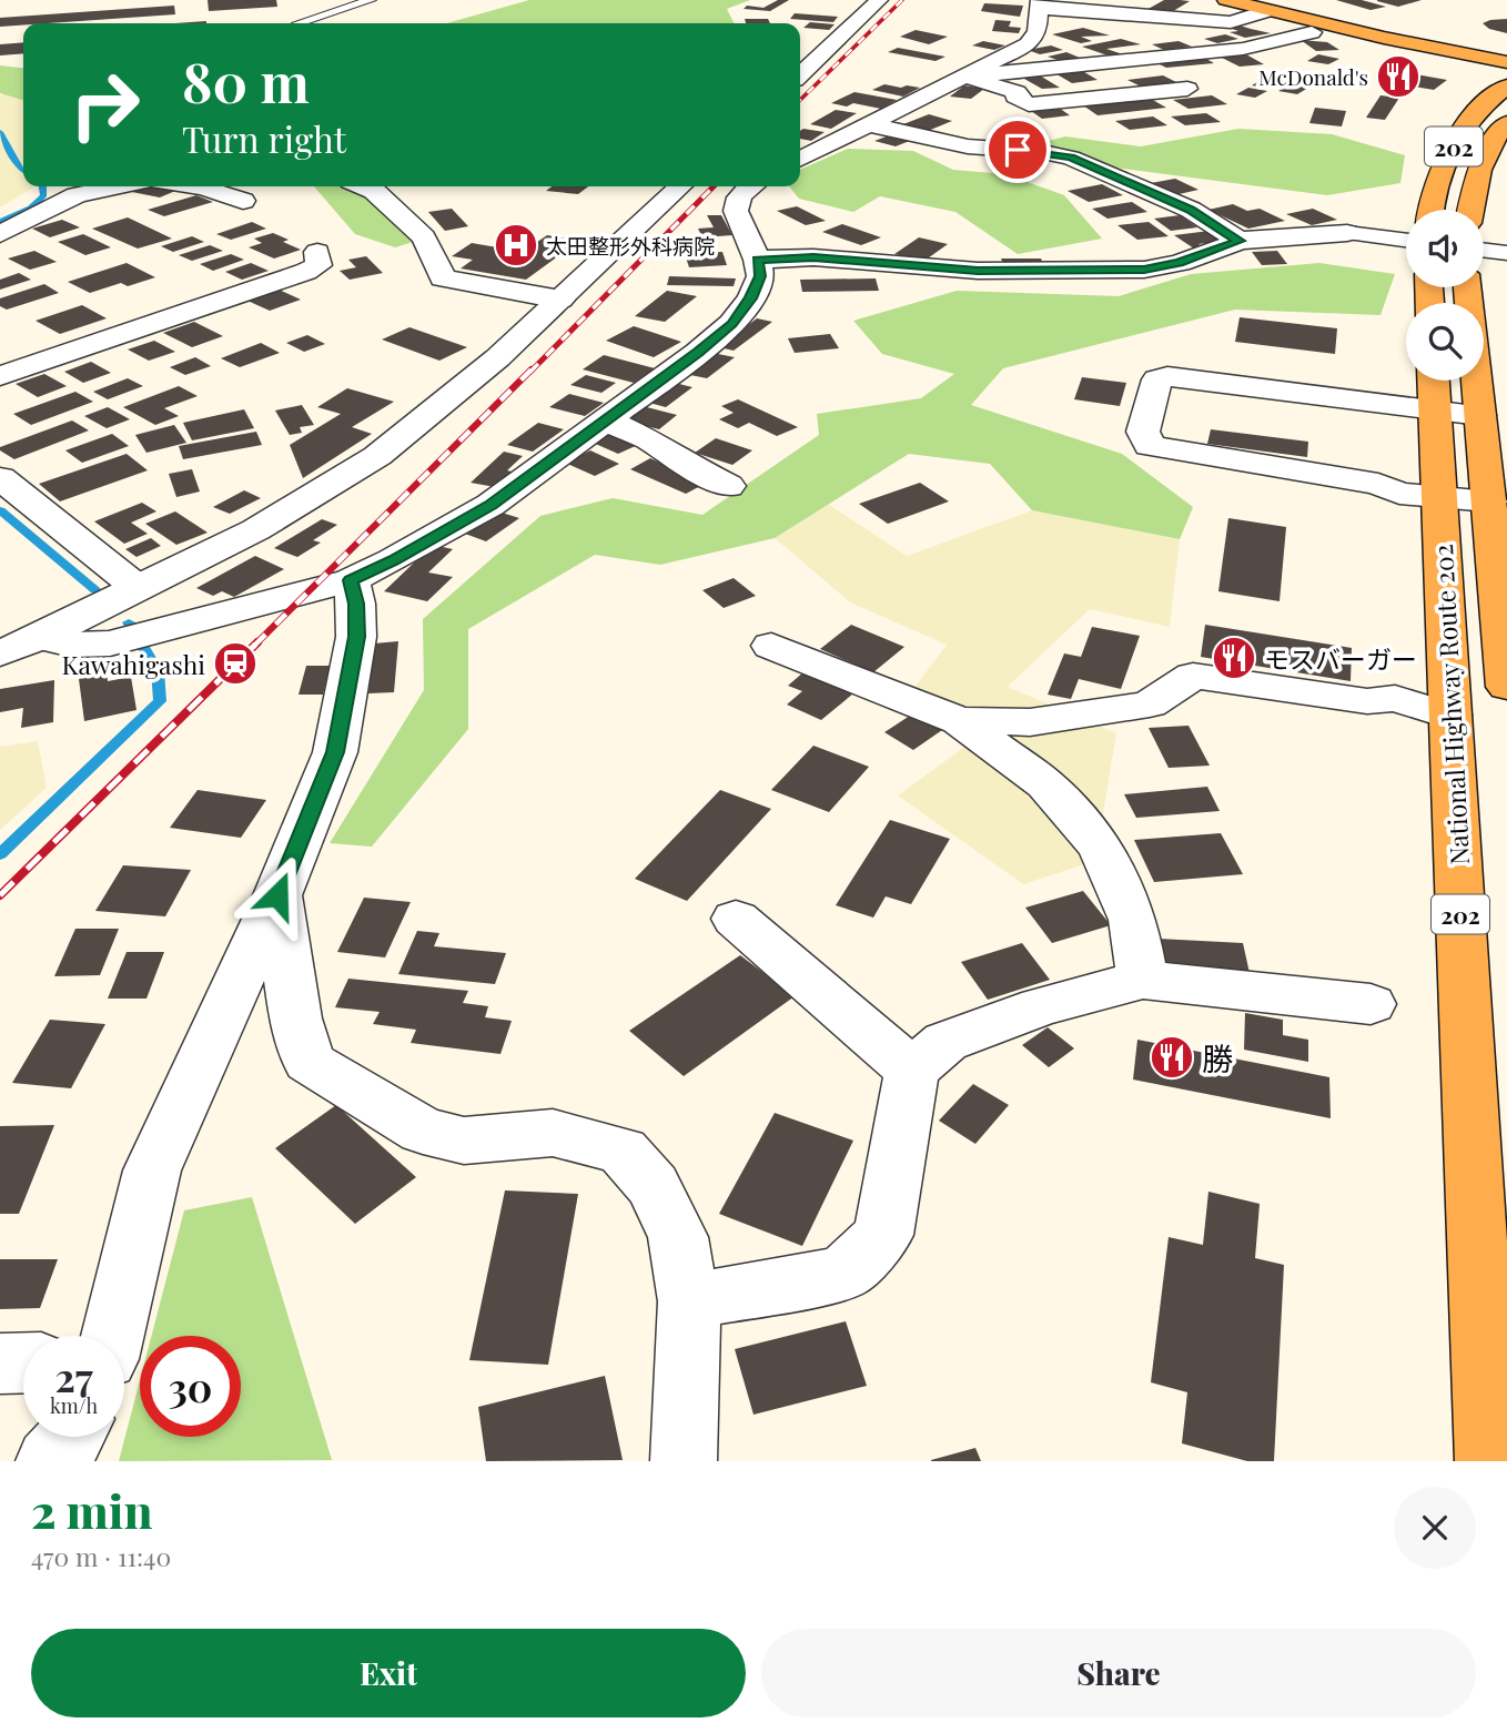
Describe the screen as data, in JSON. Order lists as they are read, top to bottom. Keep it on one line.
{"streets":{"highway":["202","National Highway Route 202"]},"places":{"restaurant":["McDonald's","モスバーガー","勝"],"hospital":["太田整形外科病院"],"station":["Kawahigashi"]},"page":{"turn":["80 m","Turn right"],"speed":"27 km/h","limit":"30","heading":["2 min","470 m · 11:40"],"buttons":["Exit","Share"]}}
